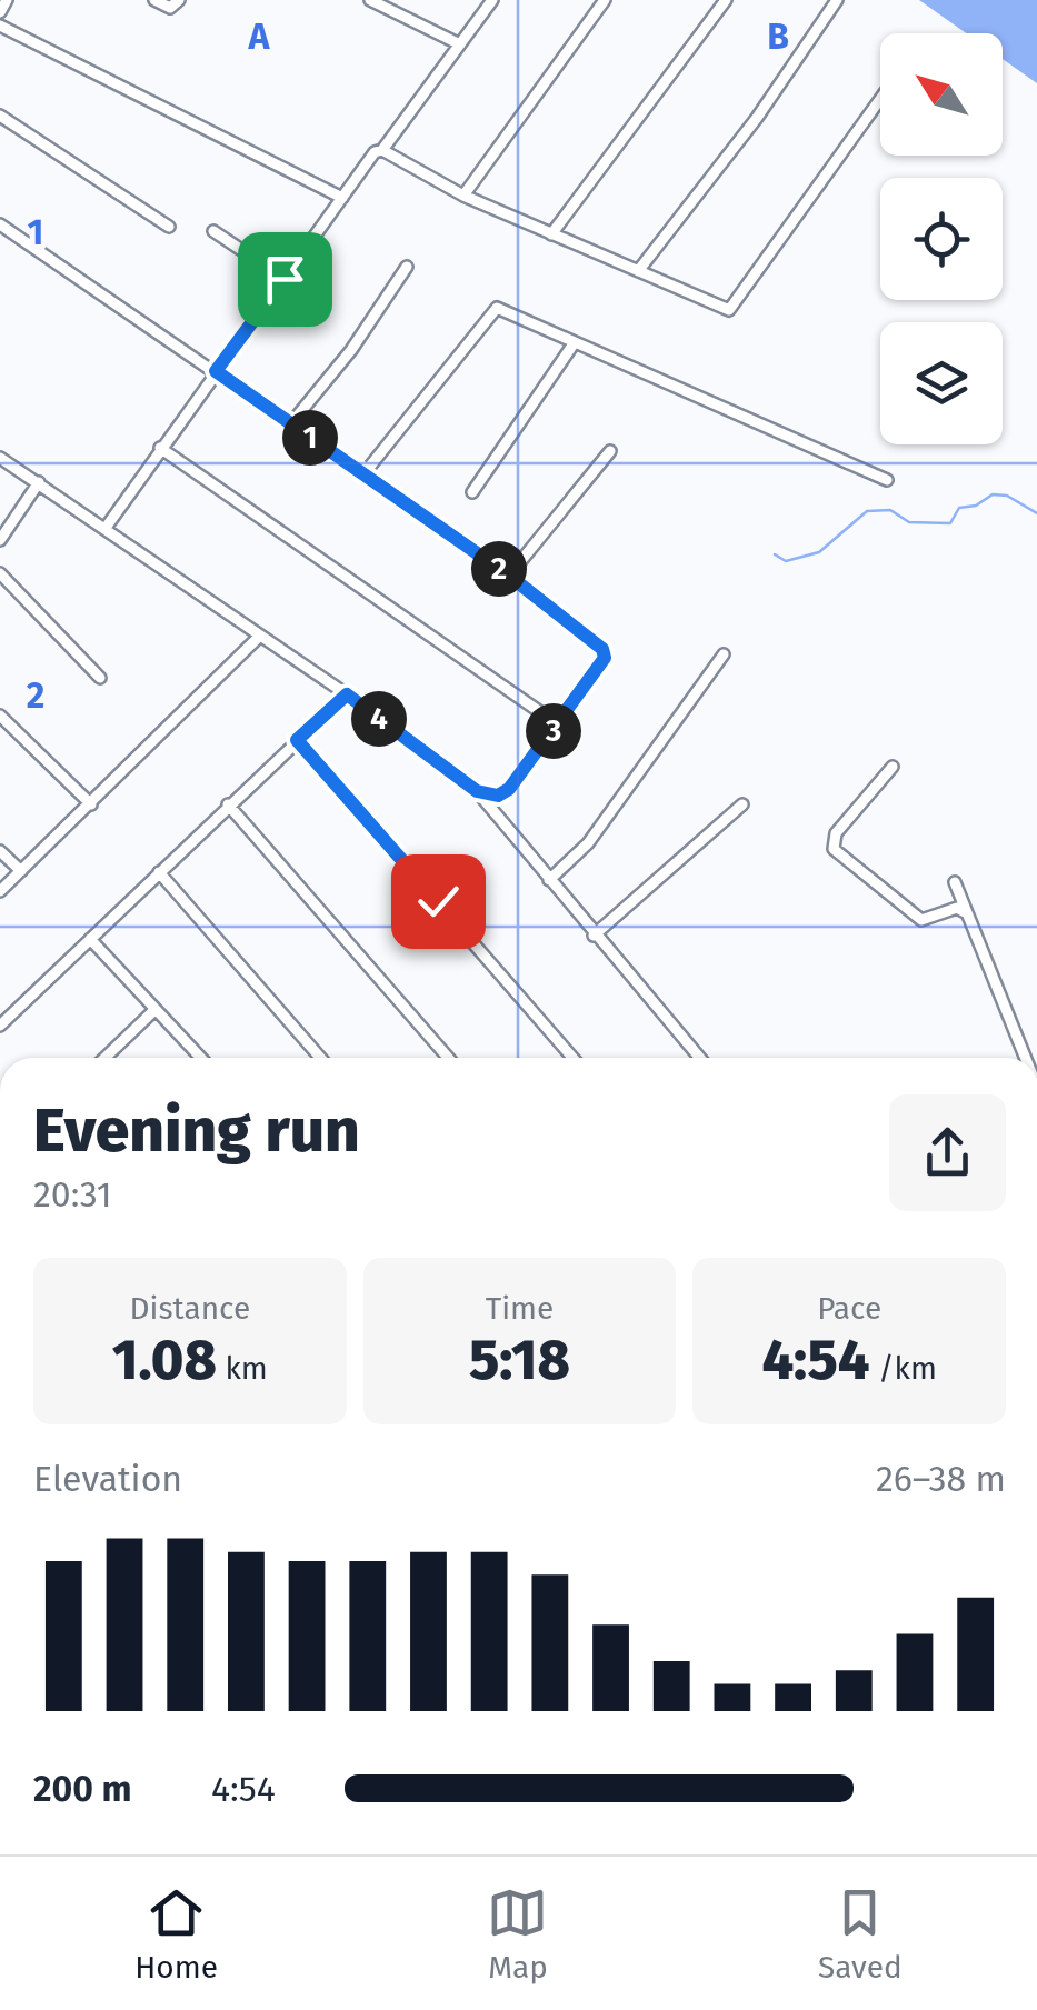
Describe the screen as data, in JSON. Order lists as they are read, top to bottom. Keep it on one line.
{"north":"top left","page":{"pins":["1","2","4","3"],"heading":["Evening run","20:31"],"stats":[["Distance","1.08 km"],["Time","5:18"],["Pace","4:54 /km"]],"chart":["Elevation","26–38 m"],"list":[{"name":"200 m","note":"4:54"}],"tabs":["Home","Map","Saved"]},"grid":{"columns":["A","B"],"rows":["1","2"]}}
